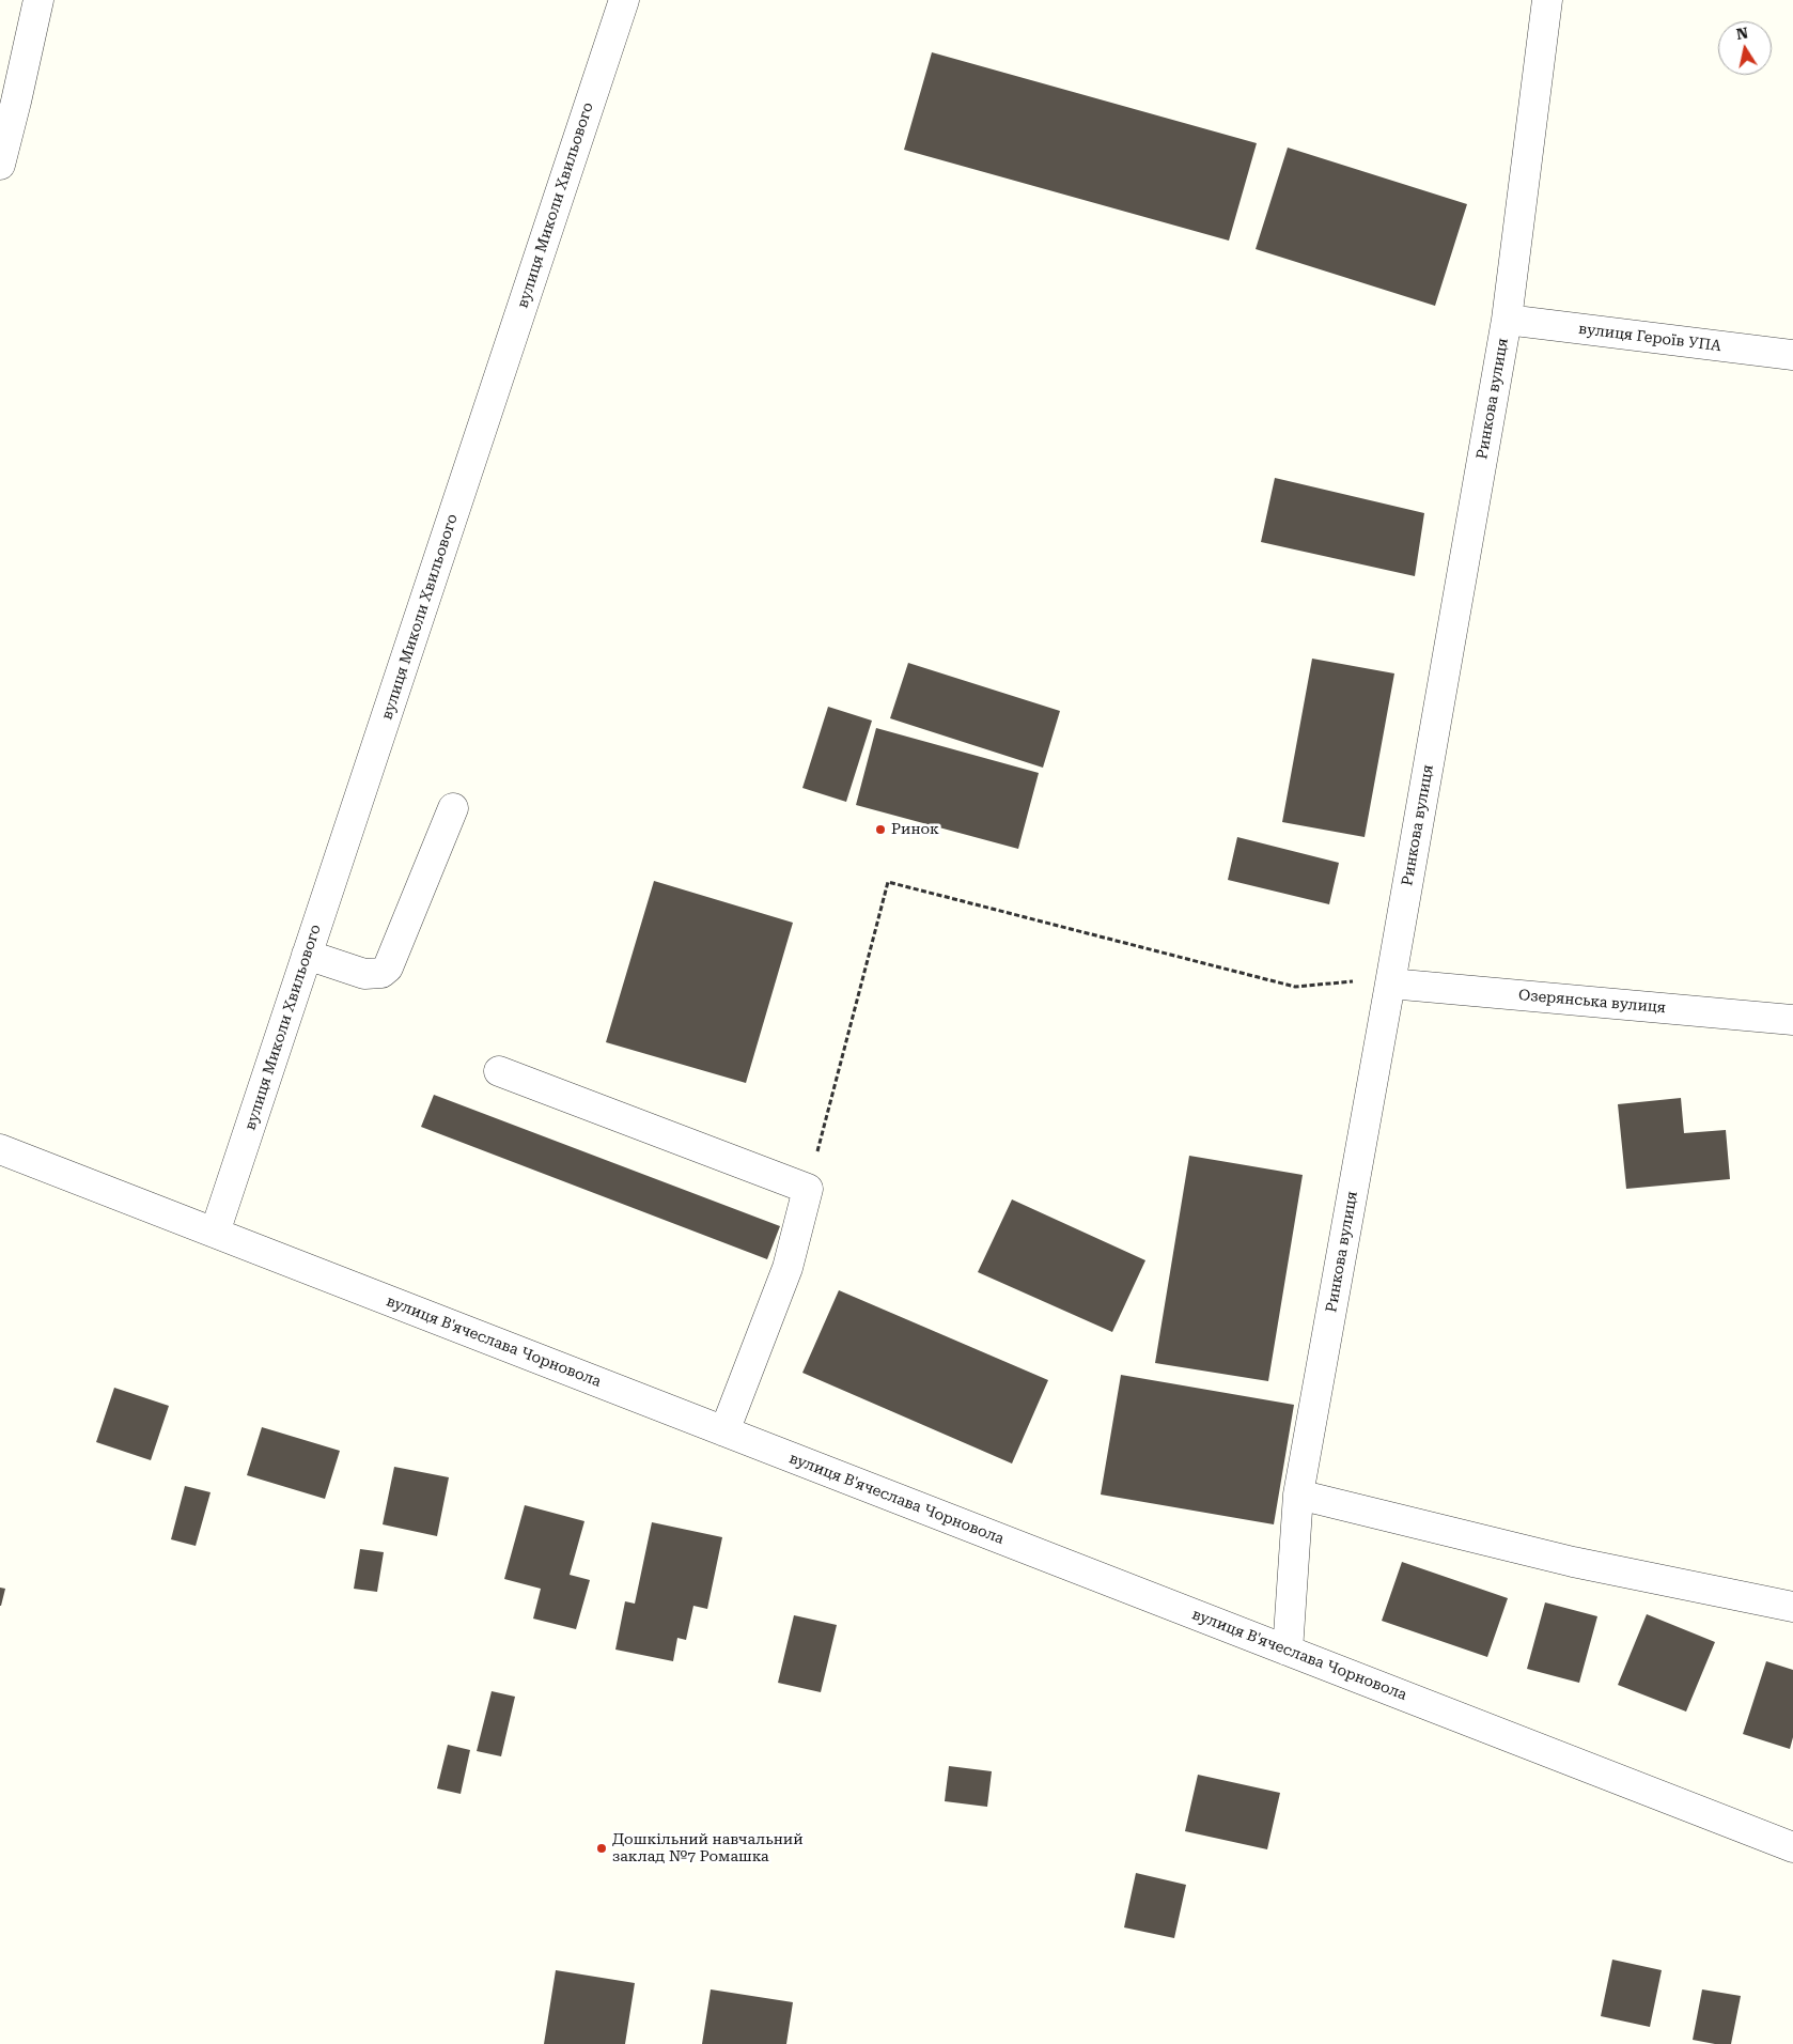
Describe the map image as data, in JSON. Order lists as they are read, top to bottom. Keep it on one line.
{"streets":{"street":["вулиця Миколи Хвильового","вулиця Героїв УПА","Ринкова вулиця","Озерянська вулиця","вулиця В'ячеслава Чорновола"]},"crossings":[["вулиця Миколи Хвильового","вулиця В'ячеслава Чорновола"],["вулиця Героїв УПА","Ринкова вулиця"],["Ринкова вулиця","Озерянська вулиця"],["Ринкова вулиця","вулиця В'ячеслава Чорновола"]],"places":["Ринок","Дошкільний навчальний заклад №7 Ромашка"],"north":"top"}
